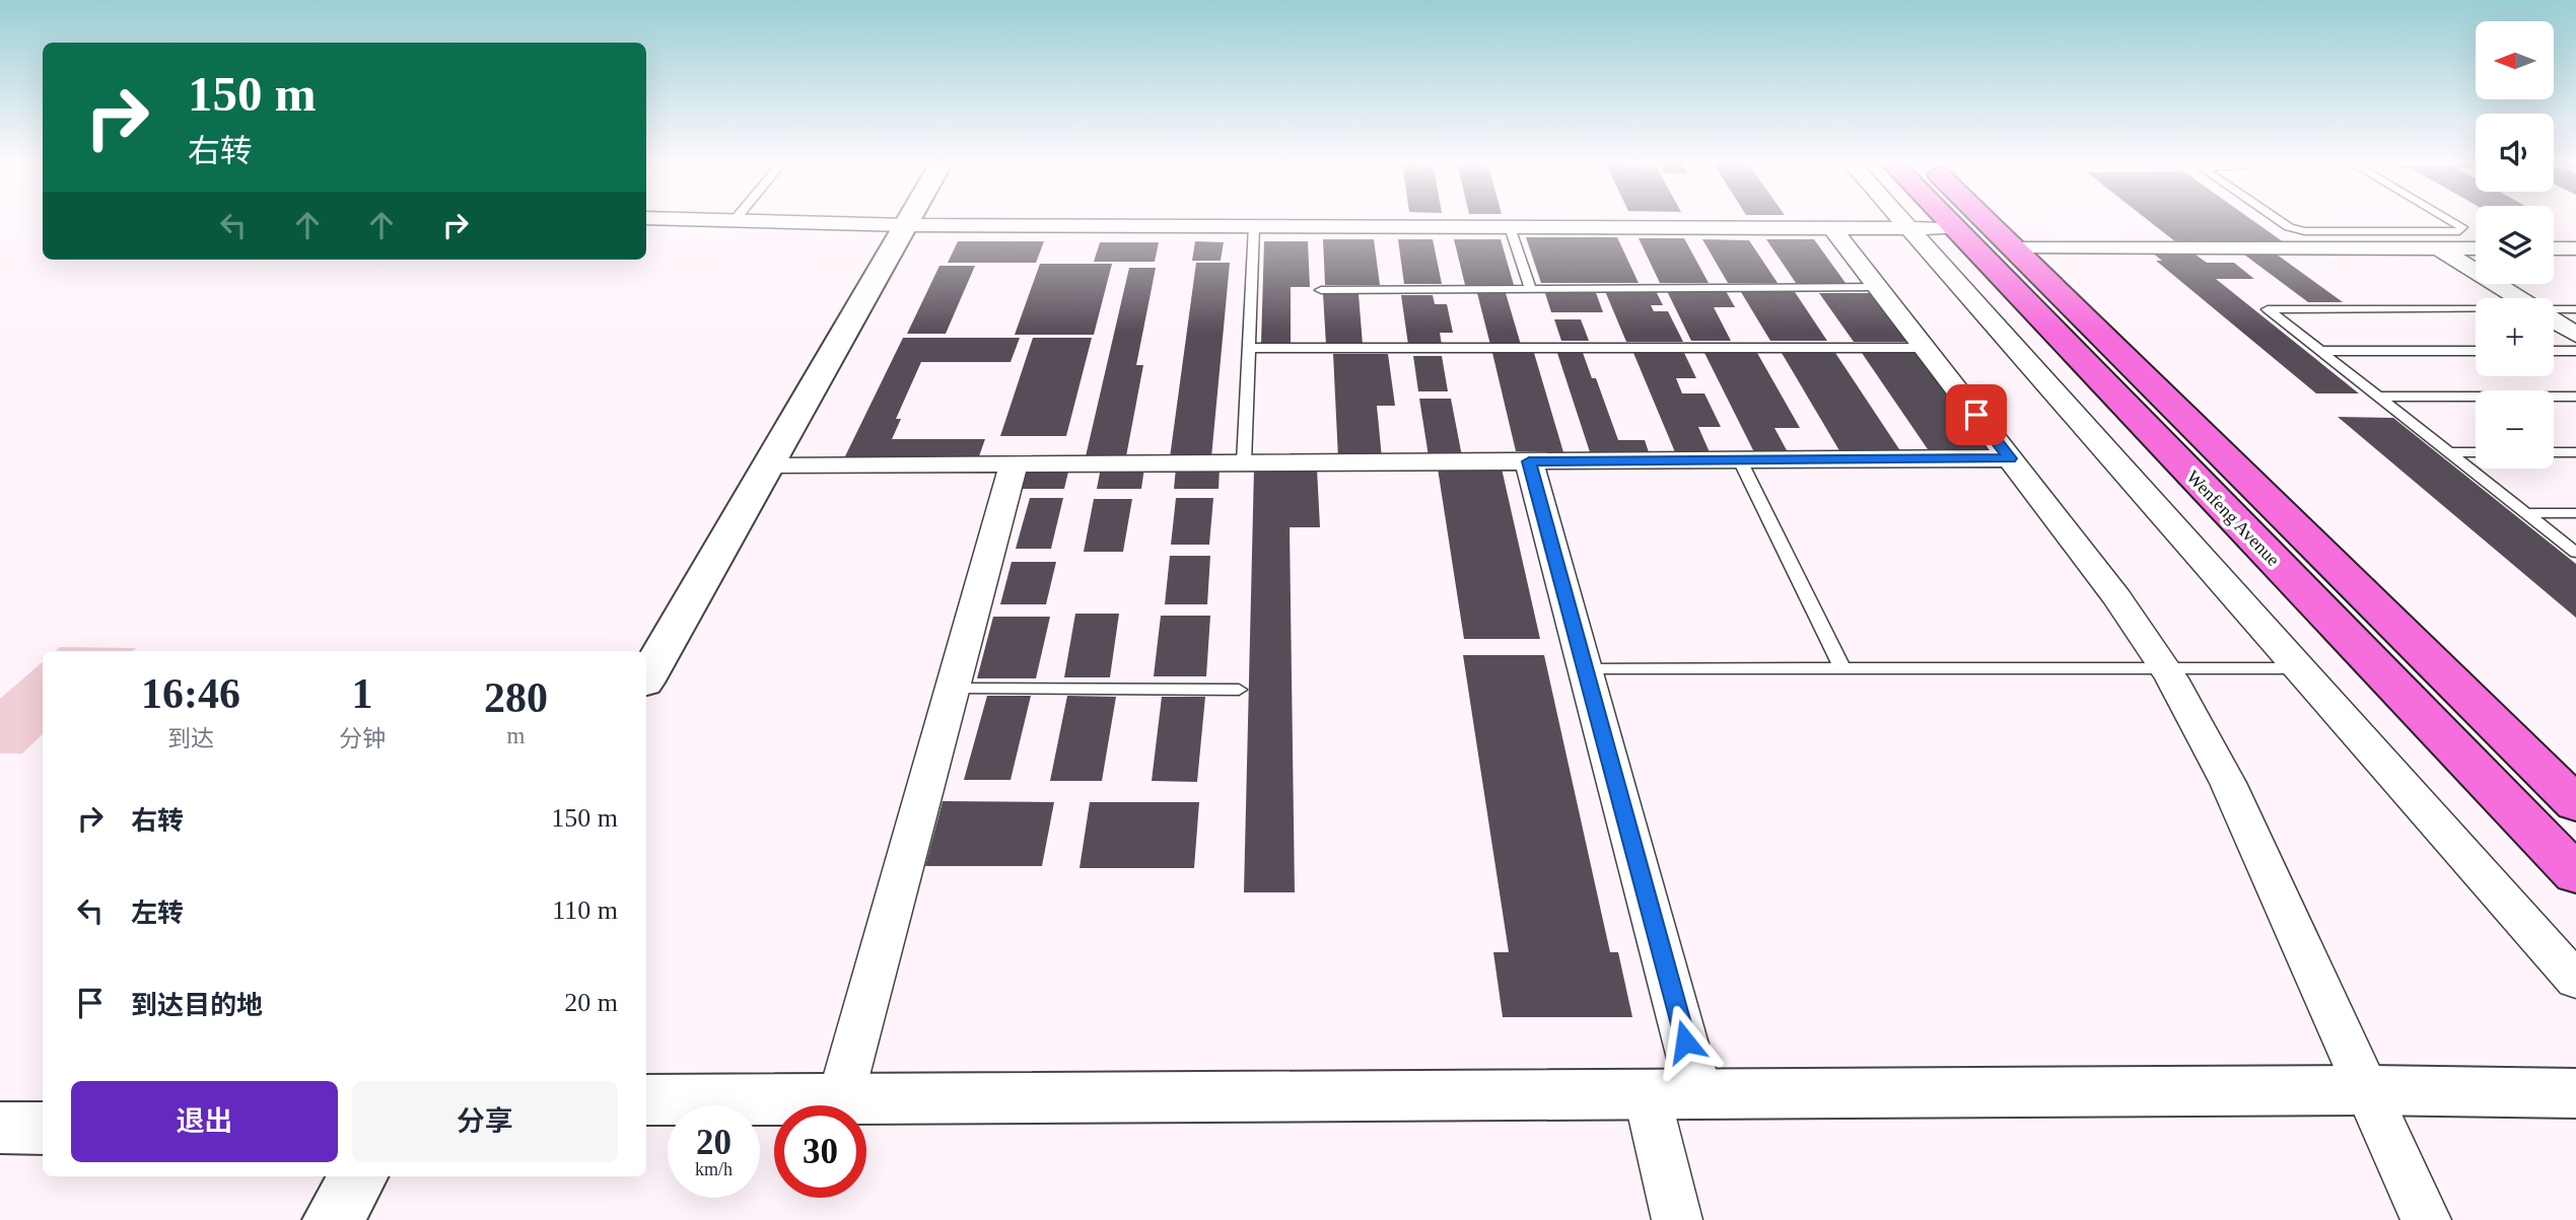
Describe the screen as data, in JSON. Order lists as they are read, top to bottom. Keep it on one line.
{"streets":{"main road":["Wenfeng Avenue"]},"north":"left","page":{"map_buttons":["+","−"],"turn":["150 m","右转"],"eta":["16:46","到达","1","分钟","280","m"],"list":[{"name":"右转","value":"150 m"},{"name":"左转","value":"110 m"},{"name":"到达目的地","value":"20 m"}],"buttons":["退出","分享"],"speed":"20 km/h","limit":"30"}}
